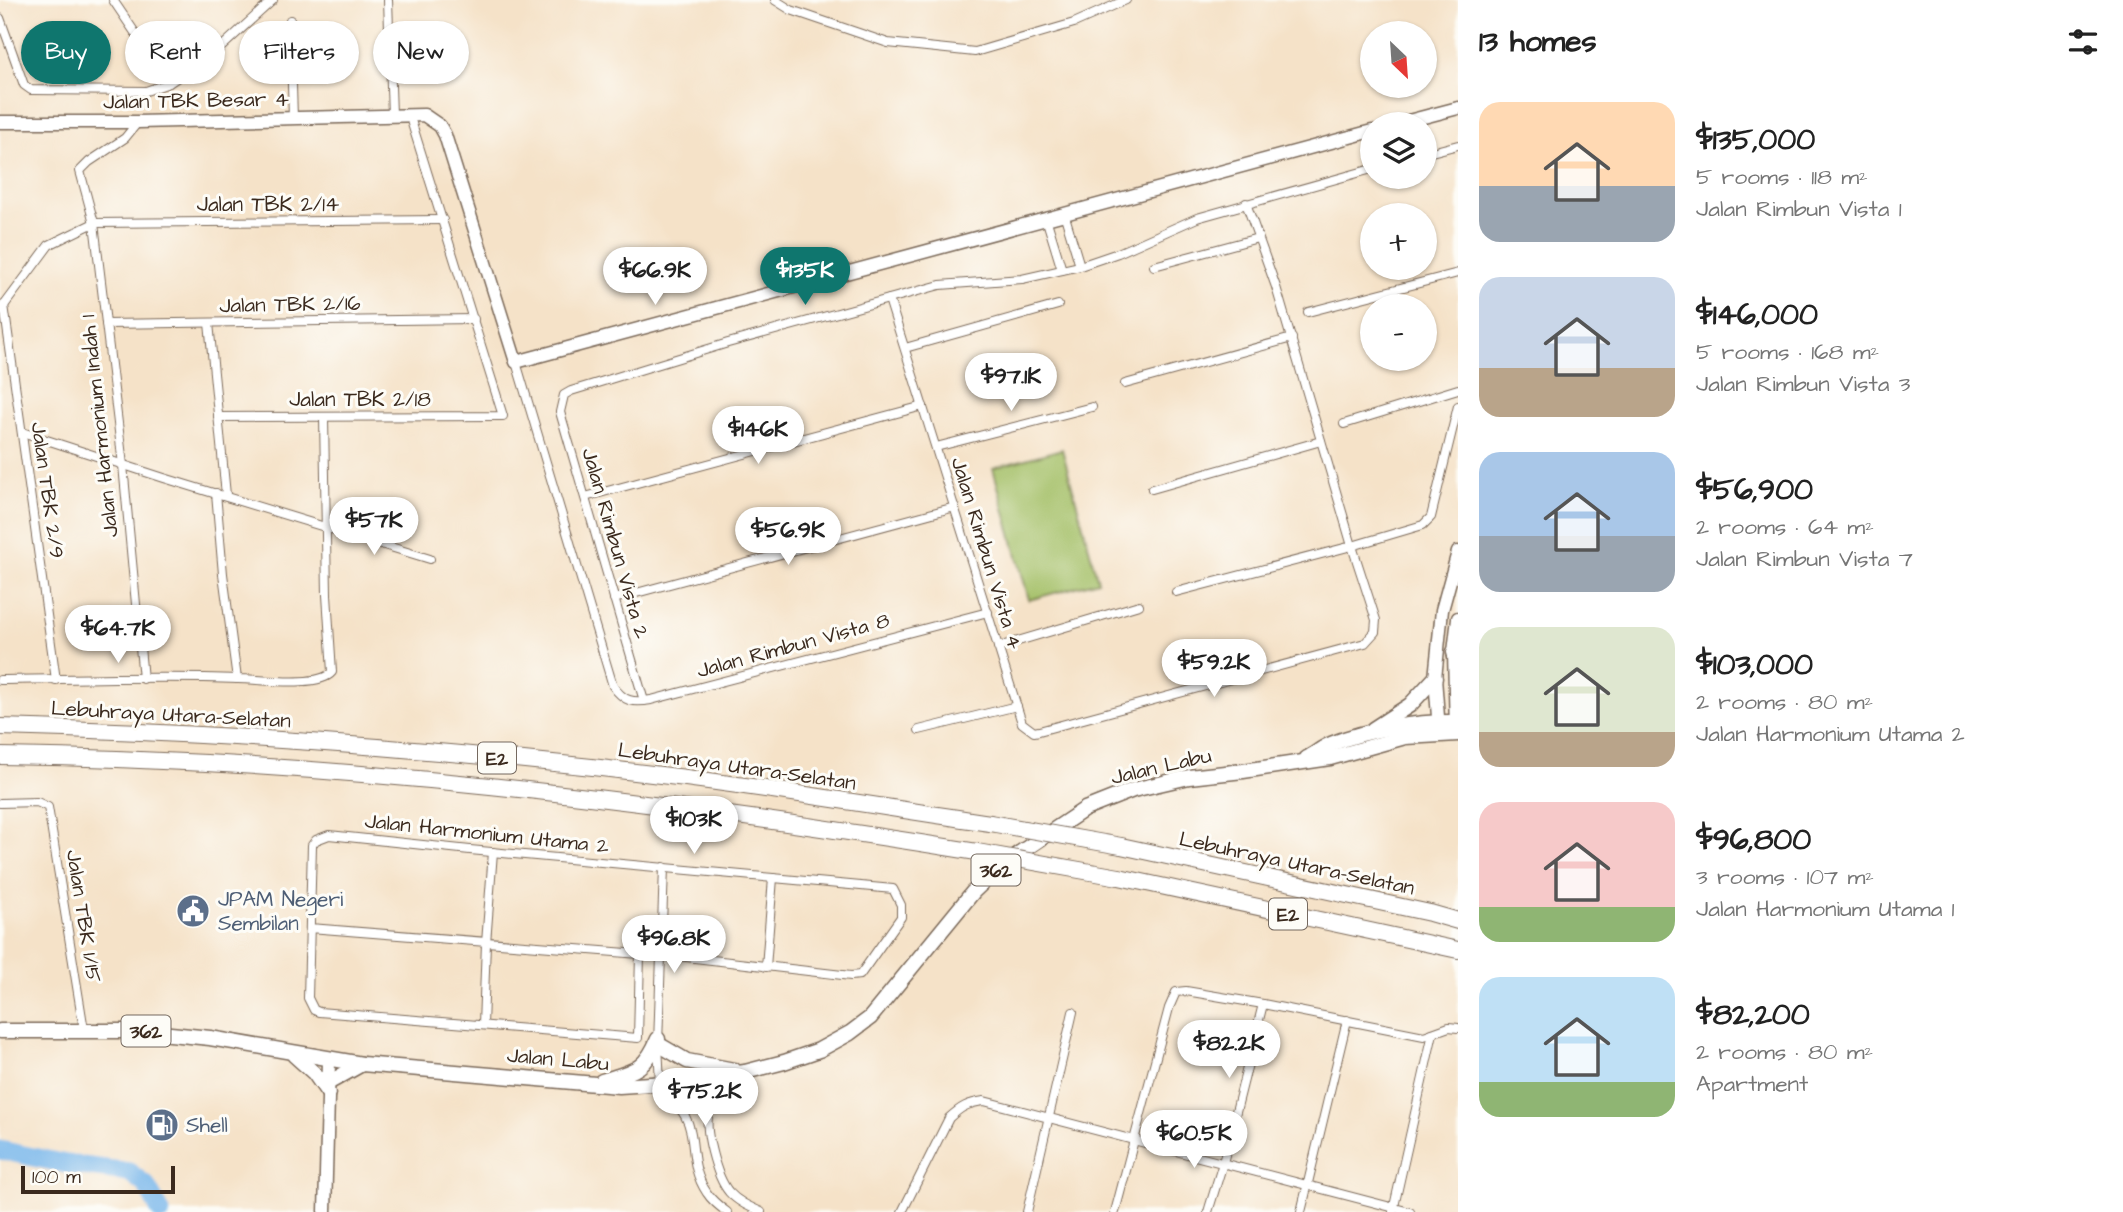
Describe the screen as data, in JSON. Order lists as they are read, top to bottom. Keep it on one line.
{"streets":{"highway":["Lebuhraya Utara–Selatan","E2"],"main road":["Jalan Labu","362"],"street":["Jalan TBK Besar 4","Jalan TBK 2/14","Jalan TBK 2/16","Jalan TBK 2/18","Jalan Harmonium Indah 1","Jalan TBK 2/9","Jalan Rimbun Vista 2","Jalan Rimbun Vista 4","Jalan Rimbun Vista 8","Jalan Harmonium Utama 2","Jalan TBK 1/15"]},"crossings":[["Jalan TBK Besar 4","Jalan Harmonium Indah 1"],["Jalan TBK 2/14","Jalan Harmonium Indah 1"],["Jalan TBK 2/16","Jalan TBK 2/18"],["Jalan TBK 2/16","Jalan Harmonium Indah 1"],["Jalan Rimbun Vista 2","Jalan Rimbun Vista 4"],["Jalan Rimbun Vista 2","Jalan Rimbun Vista 8"],["Jalan Rimbun Vista 4","Jalan Rimbun Vista 8"],["Jalan Labu","Jalan TBK 1/15"]],"places":{"public building":["JPAM Negeri Sembilan"],"fuel station":["Shell"]},"scale_bar":"100 m","north":"bottom right","page":{"heading":"13 homes","map_buttons":["+","−"],"chip":["Buy","Rent","Filters","New"],"list":[{"name":"$135,000","note":"5 rooms · 118 m² · Jalan Rimbun Vista 1"},{"name":"$146,000","note":"5 rooms · 168 m² · Jalan Rimbun Vista 3"},{"name":"$56,900","note":"2 rooms · 64 m² · Jalan Rimbun Vista 7"},{"name":"$103,000","note":"2 rooms · 80 m² · Jalan Harmonium Utama 2"},{"name":"$96,800","note":"3 rooms · 107 m² · Jalan Harmonium Utama 1"},{"name":"$82,200","note":"2 rooms · 80 m² · Apartment"}],"price":["$66.9K","$135K","$97.1K","$146K","$57K","$56.9K","$64.7K","$59.2K","$103K","$96.8K","$82.2K","$75.2K","$60.5K"],"scale":"100 m"}}
